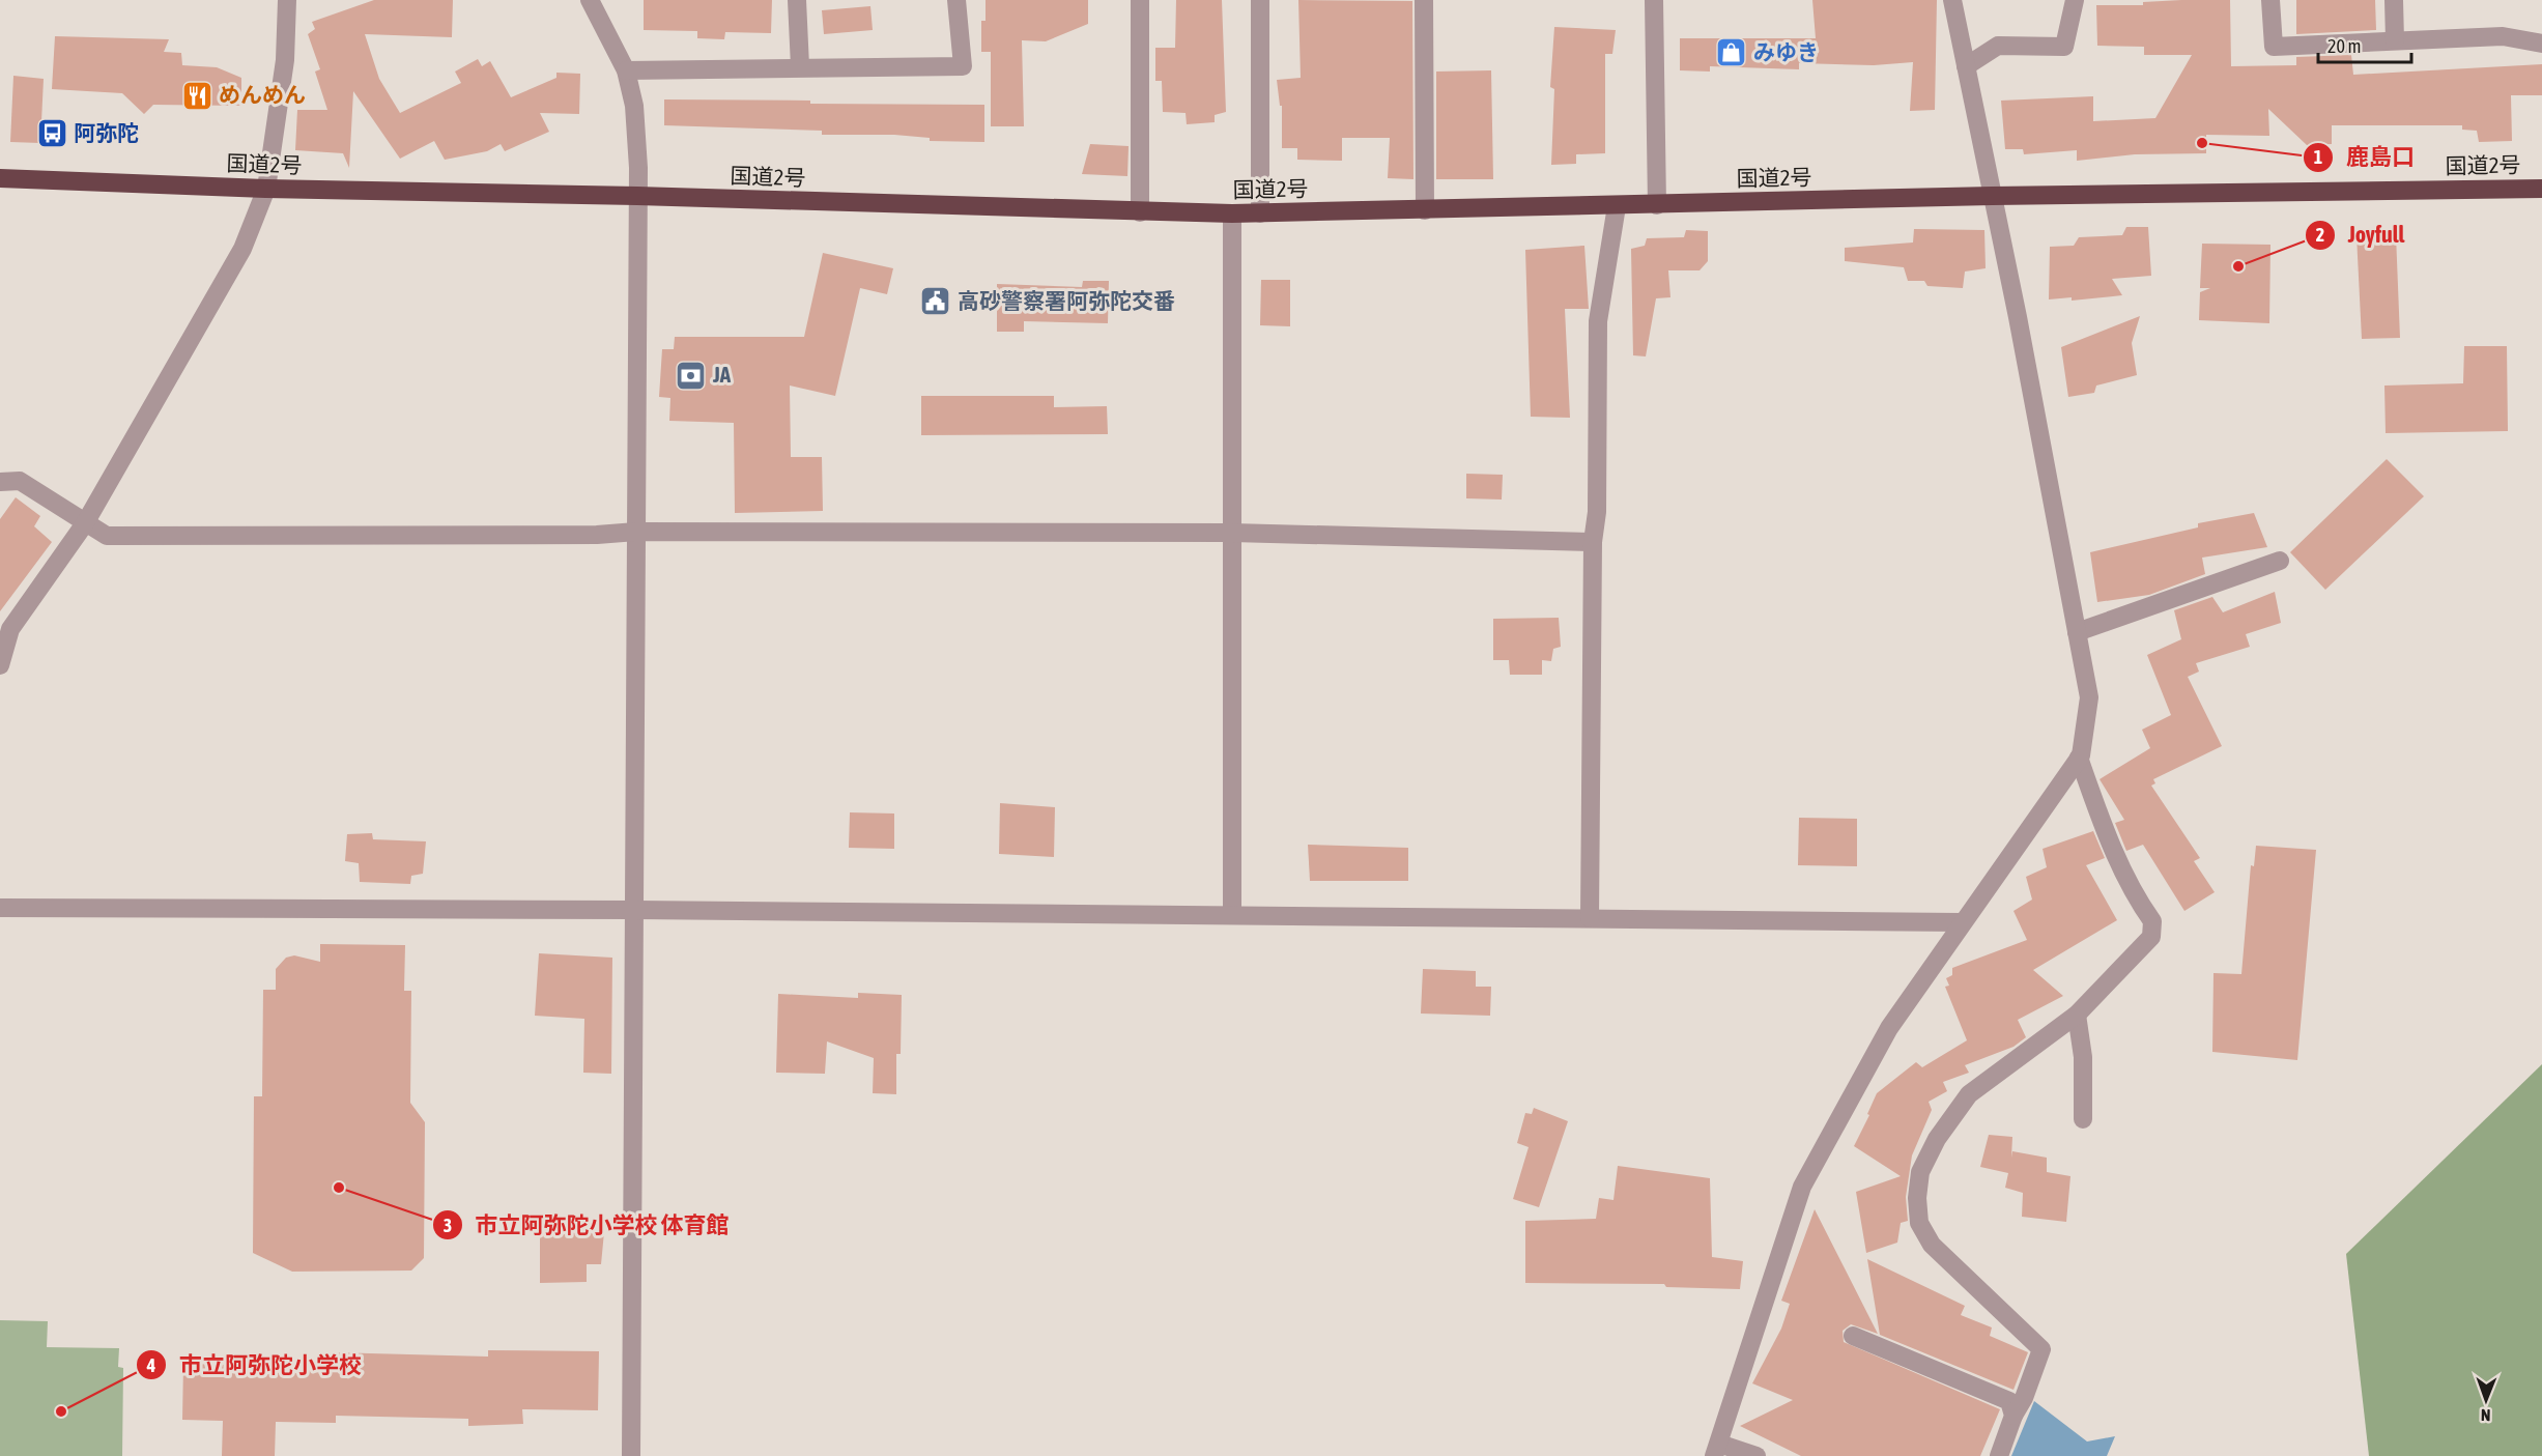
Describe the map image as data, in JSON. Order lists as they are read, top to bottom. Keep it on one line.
{"streets":{"highway":["国道2号"]},"places":{"shop":["みゆき"],"restaurant":["めんめん"],"bus stop":["阿弥陀"],"other":["鹿島口","Joyfull","市立阿弥陀小学校 体育館","市立阿弥陀小学校"],"public building":["高砂警察署阿弥陀交番"],"bank":["JA"]},"scale_bar":"20 m","north":"bottom"}
